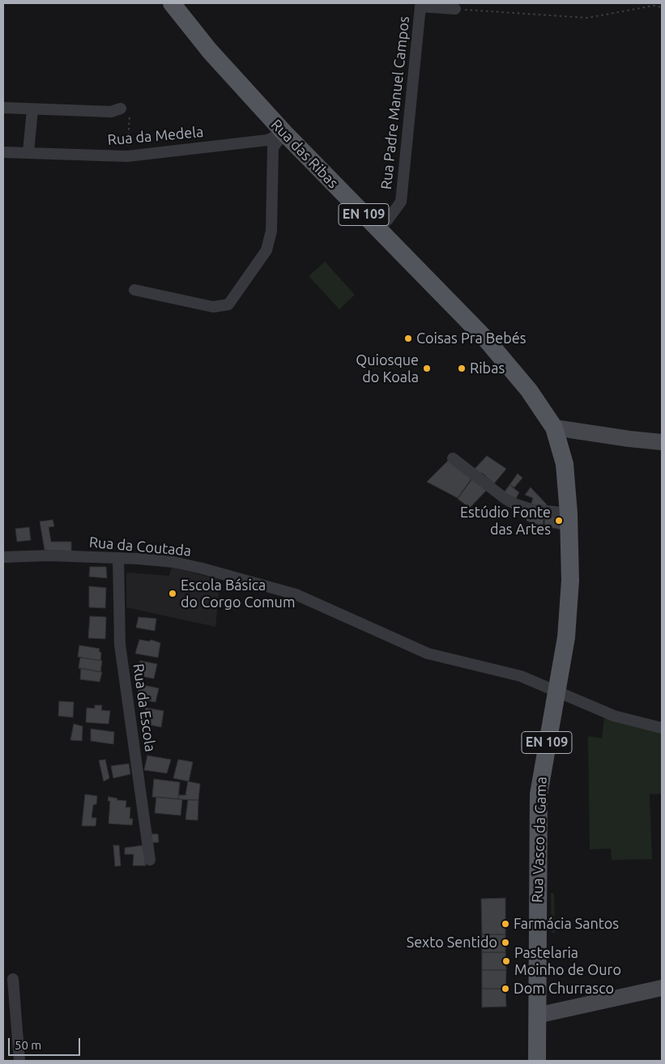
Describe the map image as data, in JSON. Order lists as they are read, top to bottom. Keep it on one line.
{"streets":{"main road":["Rua das Ribas","EN 109","Rua Vasco da Gama"],"street":["Rua Padre Manuel Campos","Rua da Medela","Rua da Coutada","Rua da Escola"]},"crossings":[["Rua Padre Manuel Campos","Rua das Ribas"],["Rua da Medela","Rua das Ribas"],["Rua das Ribas","Rua Vasco da Gama"],["Rua da Coutada","Rua da Escola"],["Rua da Coutada","Rua Vasco da Gama"]],"places":["Coisas Pra Bebés","Quiosque do Koala","Ribas","Estúdio Fonte das Artes","Escola Básica do Corgo Comum","Farmácia Santos","Sexto Sentido","Pastelaria Moinho de Ouro","Dom Churrasco"],"scale_bar":"50 m"}
